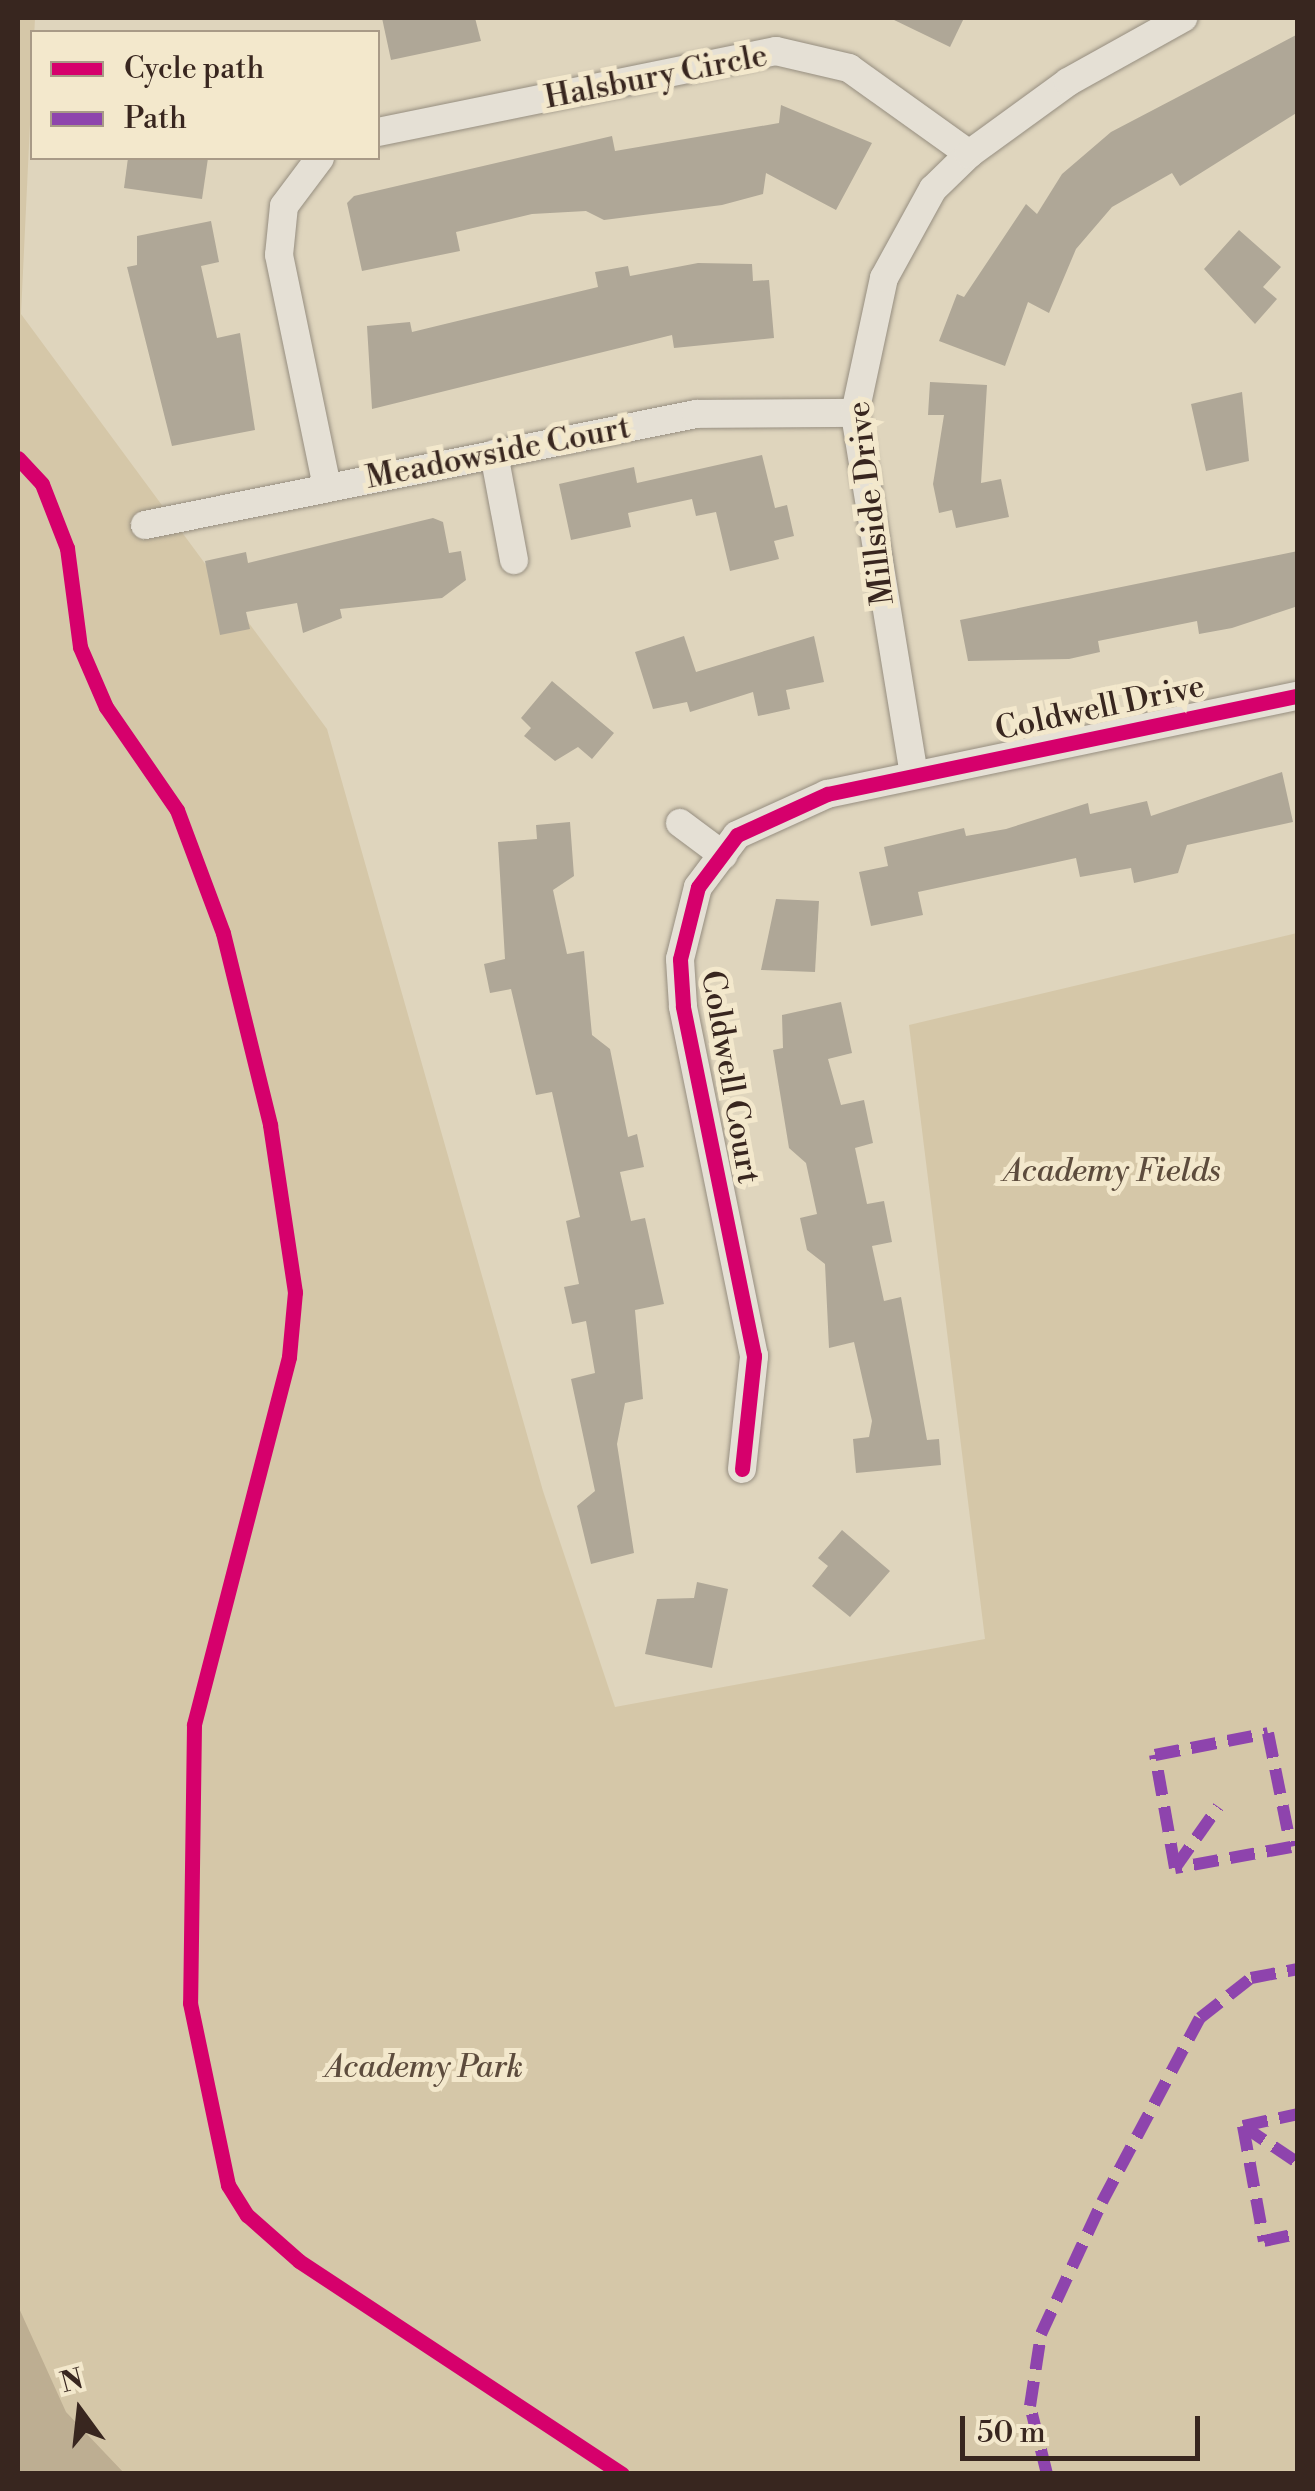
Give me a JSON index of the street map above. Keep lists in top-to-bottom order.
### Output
{
  "streets": {
    "street": [
      "Halsbury Circle",
      "Meadowside Court",
      "Millside Drive",
      "Coldwell Drive",
      "Coldwell Court"
    ]
  },
  "crossings": [
    ["Halsbury Circle", "Millside Drive"],
    ["Meadowside Court", "Millside Drive"],
    ["Millside Drive", "Coldwell Drive"],
    ["Millside Drive", "Coldwell Court"],
    ["Coldwell Drive", "Coldwell Court"]
  ],
  "parks": ["Academy Fields", "Academy Park"],
  "legend": ["Cycle path", "Path"],
  "scale_bar": "50 m",
  "north": "top"
}
